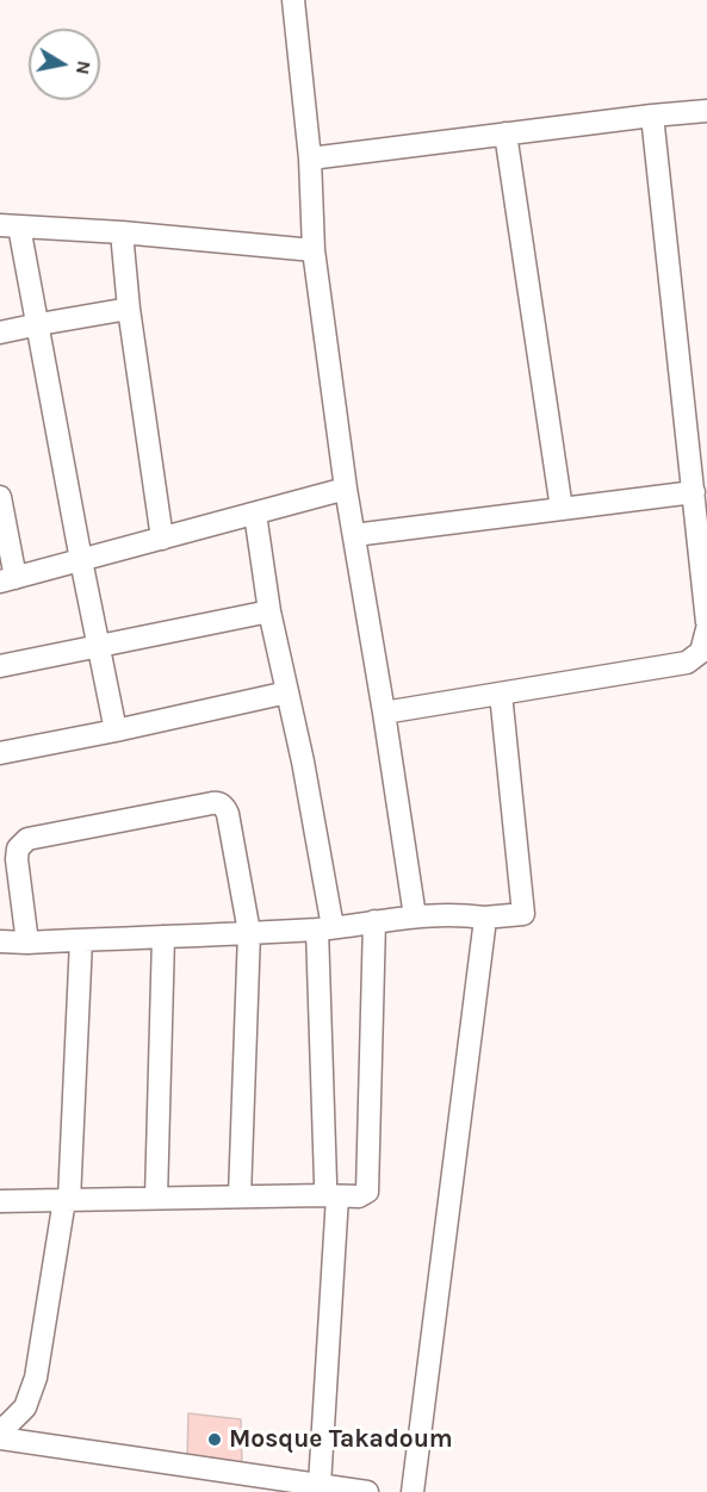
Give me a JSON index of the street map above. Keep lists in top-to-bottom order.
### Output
{
  "places": ["Mosque Takadoum"],
  "north": "right"
}
